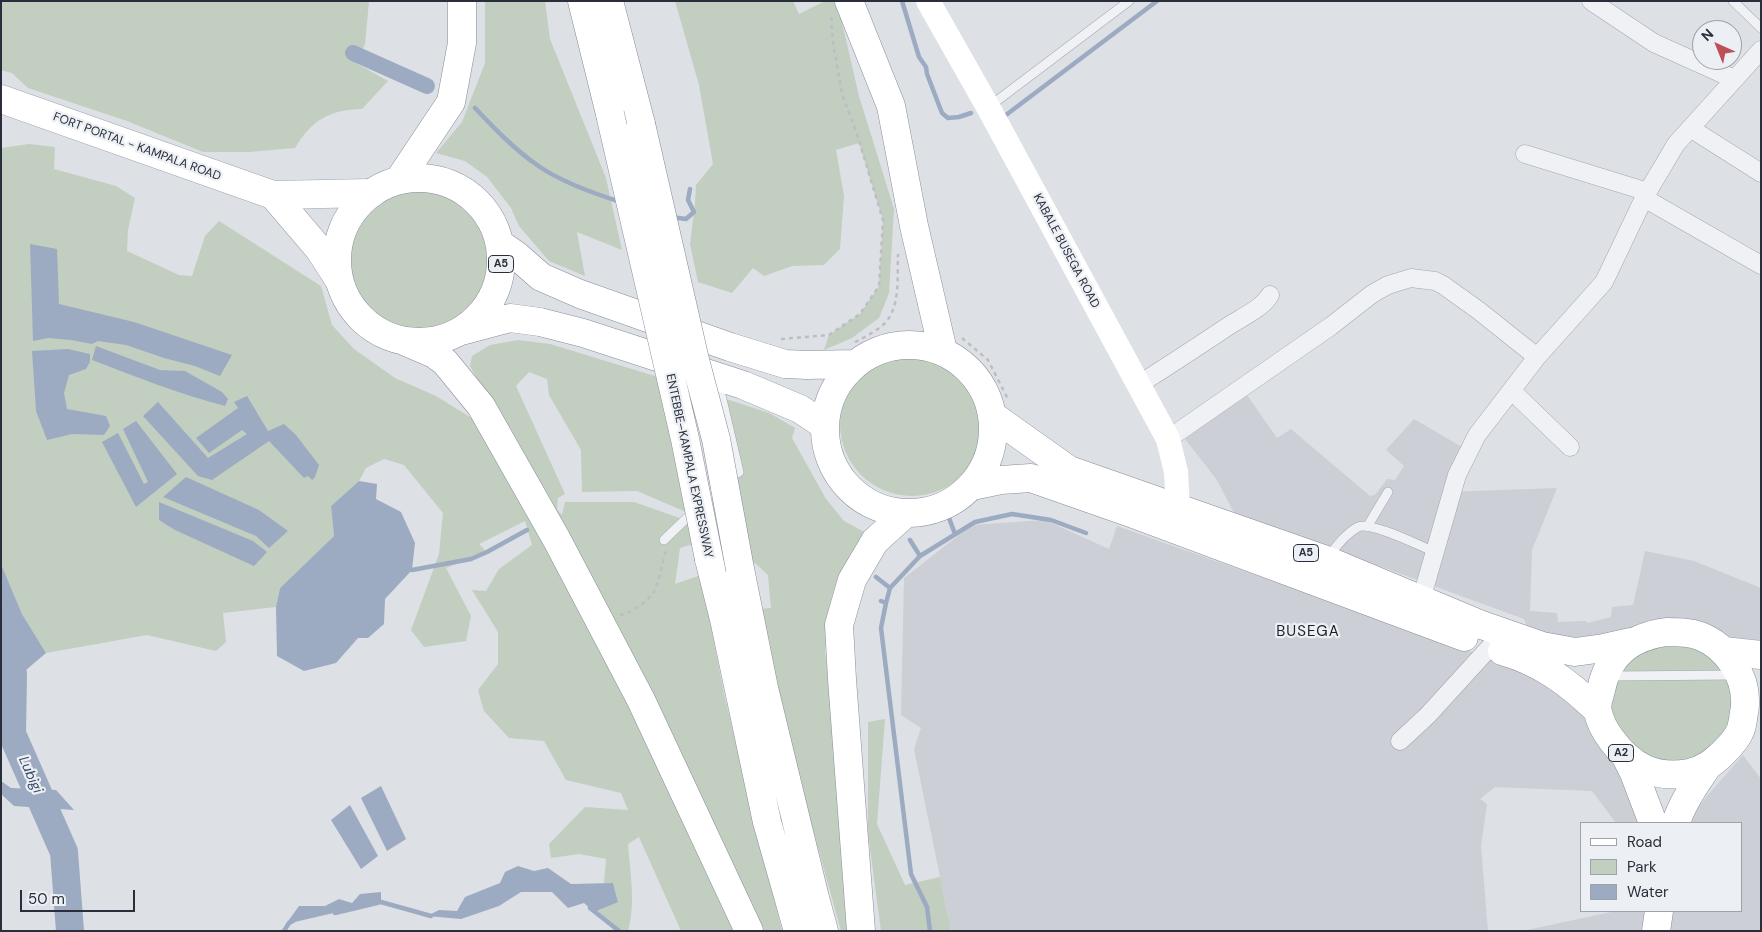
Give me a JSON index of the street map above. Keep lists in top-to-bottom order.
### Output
{
  "streets": {
    "main road": [
      "FORT PORTAL - KAMPALA ROAD",
      "A5",
      "ENTEBBE–KAMPALA EXPRESSWAY",
      "A2"
    ],
    "street": ["KABALE BUSEGA ROAD"]
  },
  "crossings": [
    ["FORT PORTAL - KAMPALA ROAD", "A5"],
    ["KABALE BUSEGA ROAD", "A5"],
    ["A5", "A2"]
  ],
  "districts": ["BUSEGA"],
  "water": ["Lubigi"],
  "legend": ["Road", "Park", "Water"],
  "scale_bar": "50 m",
  "north": "top left"
}
